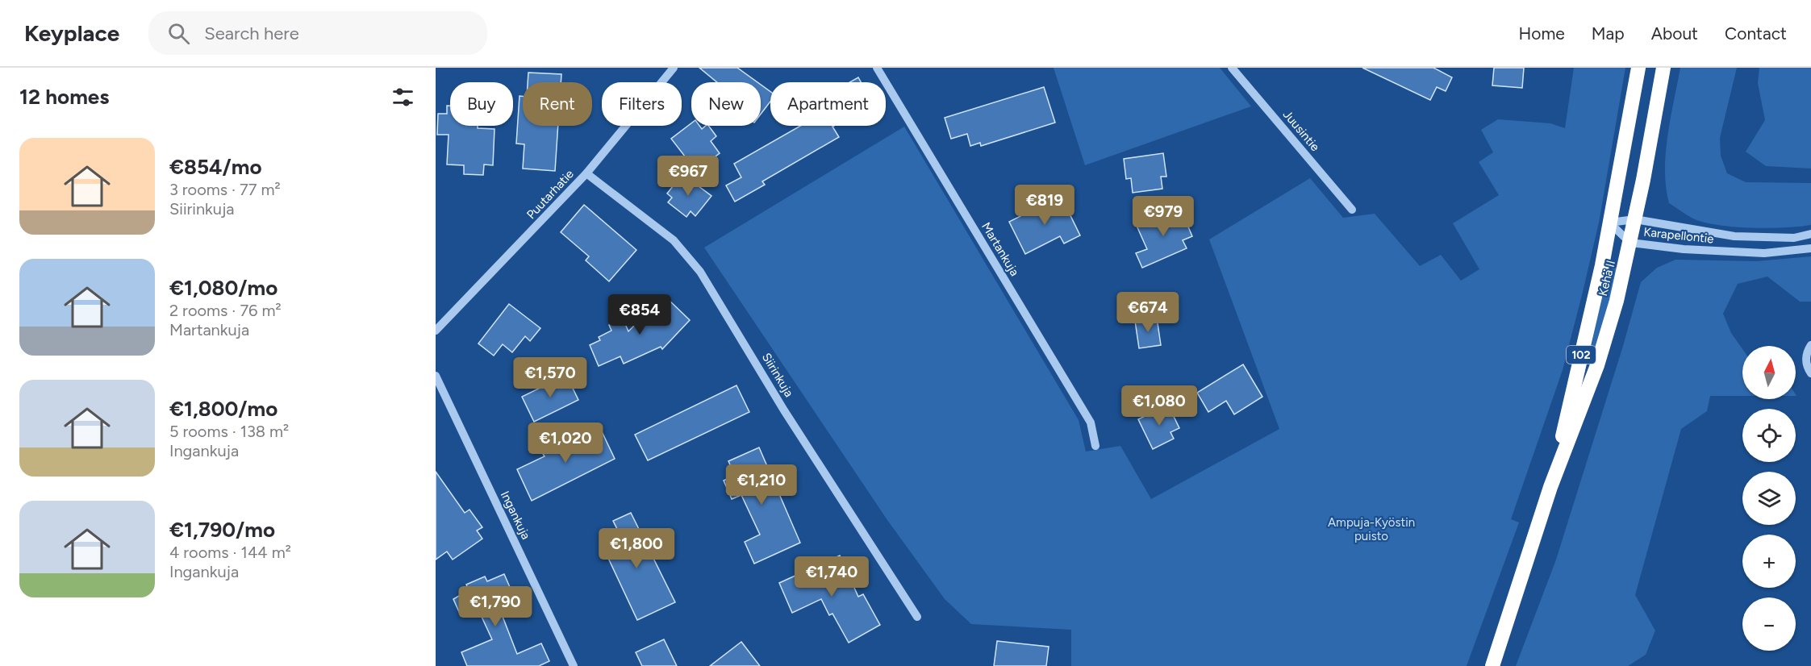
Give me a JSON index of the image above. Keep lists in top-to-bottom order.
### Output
{
  "streets": {
    "highway": ["Kehä II", "102"],
    "street": [
      "Juusintie",
      "Puutarhatie",
      "Karapellontie",
      "Martankuja",
      "Siirinkuja",
      "Ingankuja"
    ]
  },
  "crossings": [
    ["Puutarhatie", "Siirinkuja"],
    ["Karapellontie", "Kehä II"]
  ],
  "parks": ["Ampuja-Kyöstin puisto"],
  "north": "top",
  "page": {
    "header": "Keyplace",
    "search": "Search here",
    "nav": [
      "Home",
      "Map",
      "About",
      "Contact"
    ],
    "heading": "12 homes",
    "chip": [
      "Buy",
      "Rent",
      "Filters",
      "New",
      "Apartment"
    ],
    "list": [
      {
        "name": "€854/mo",
        "note": "3 rooms · 77 m² · Siirinkuja"
      },
      {
        "name": "€1,080/mo",
        "note": "2 rooms · 76 m² · Martankuja"
      },
      {
        "name": "€1,800/mo",
        "note": "5 rooms · 138 m² · Ingankuja"
      },
      {
        "name": "€1,790/mo",
        "note": "4 rooms · 144 m² · Ingankuja"
      }
    ],
    "price": [
      "€967",
      "€819",
      "€979",
      "€674",
      "€854",
      "€1,570",
      "€1,080",
      "€1,020",
      "€1,210",
      "€1,800",
      "€1,740",
      "€1,790"
    ],
    "map_buttons": ["+", "−"]
  }
}
